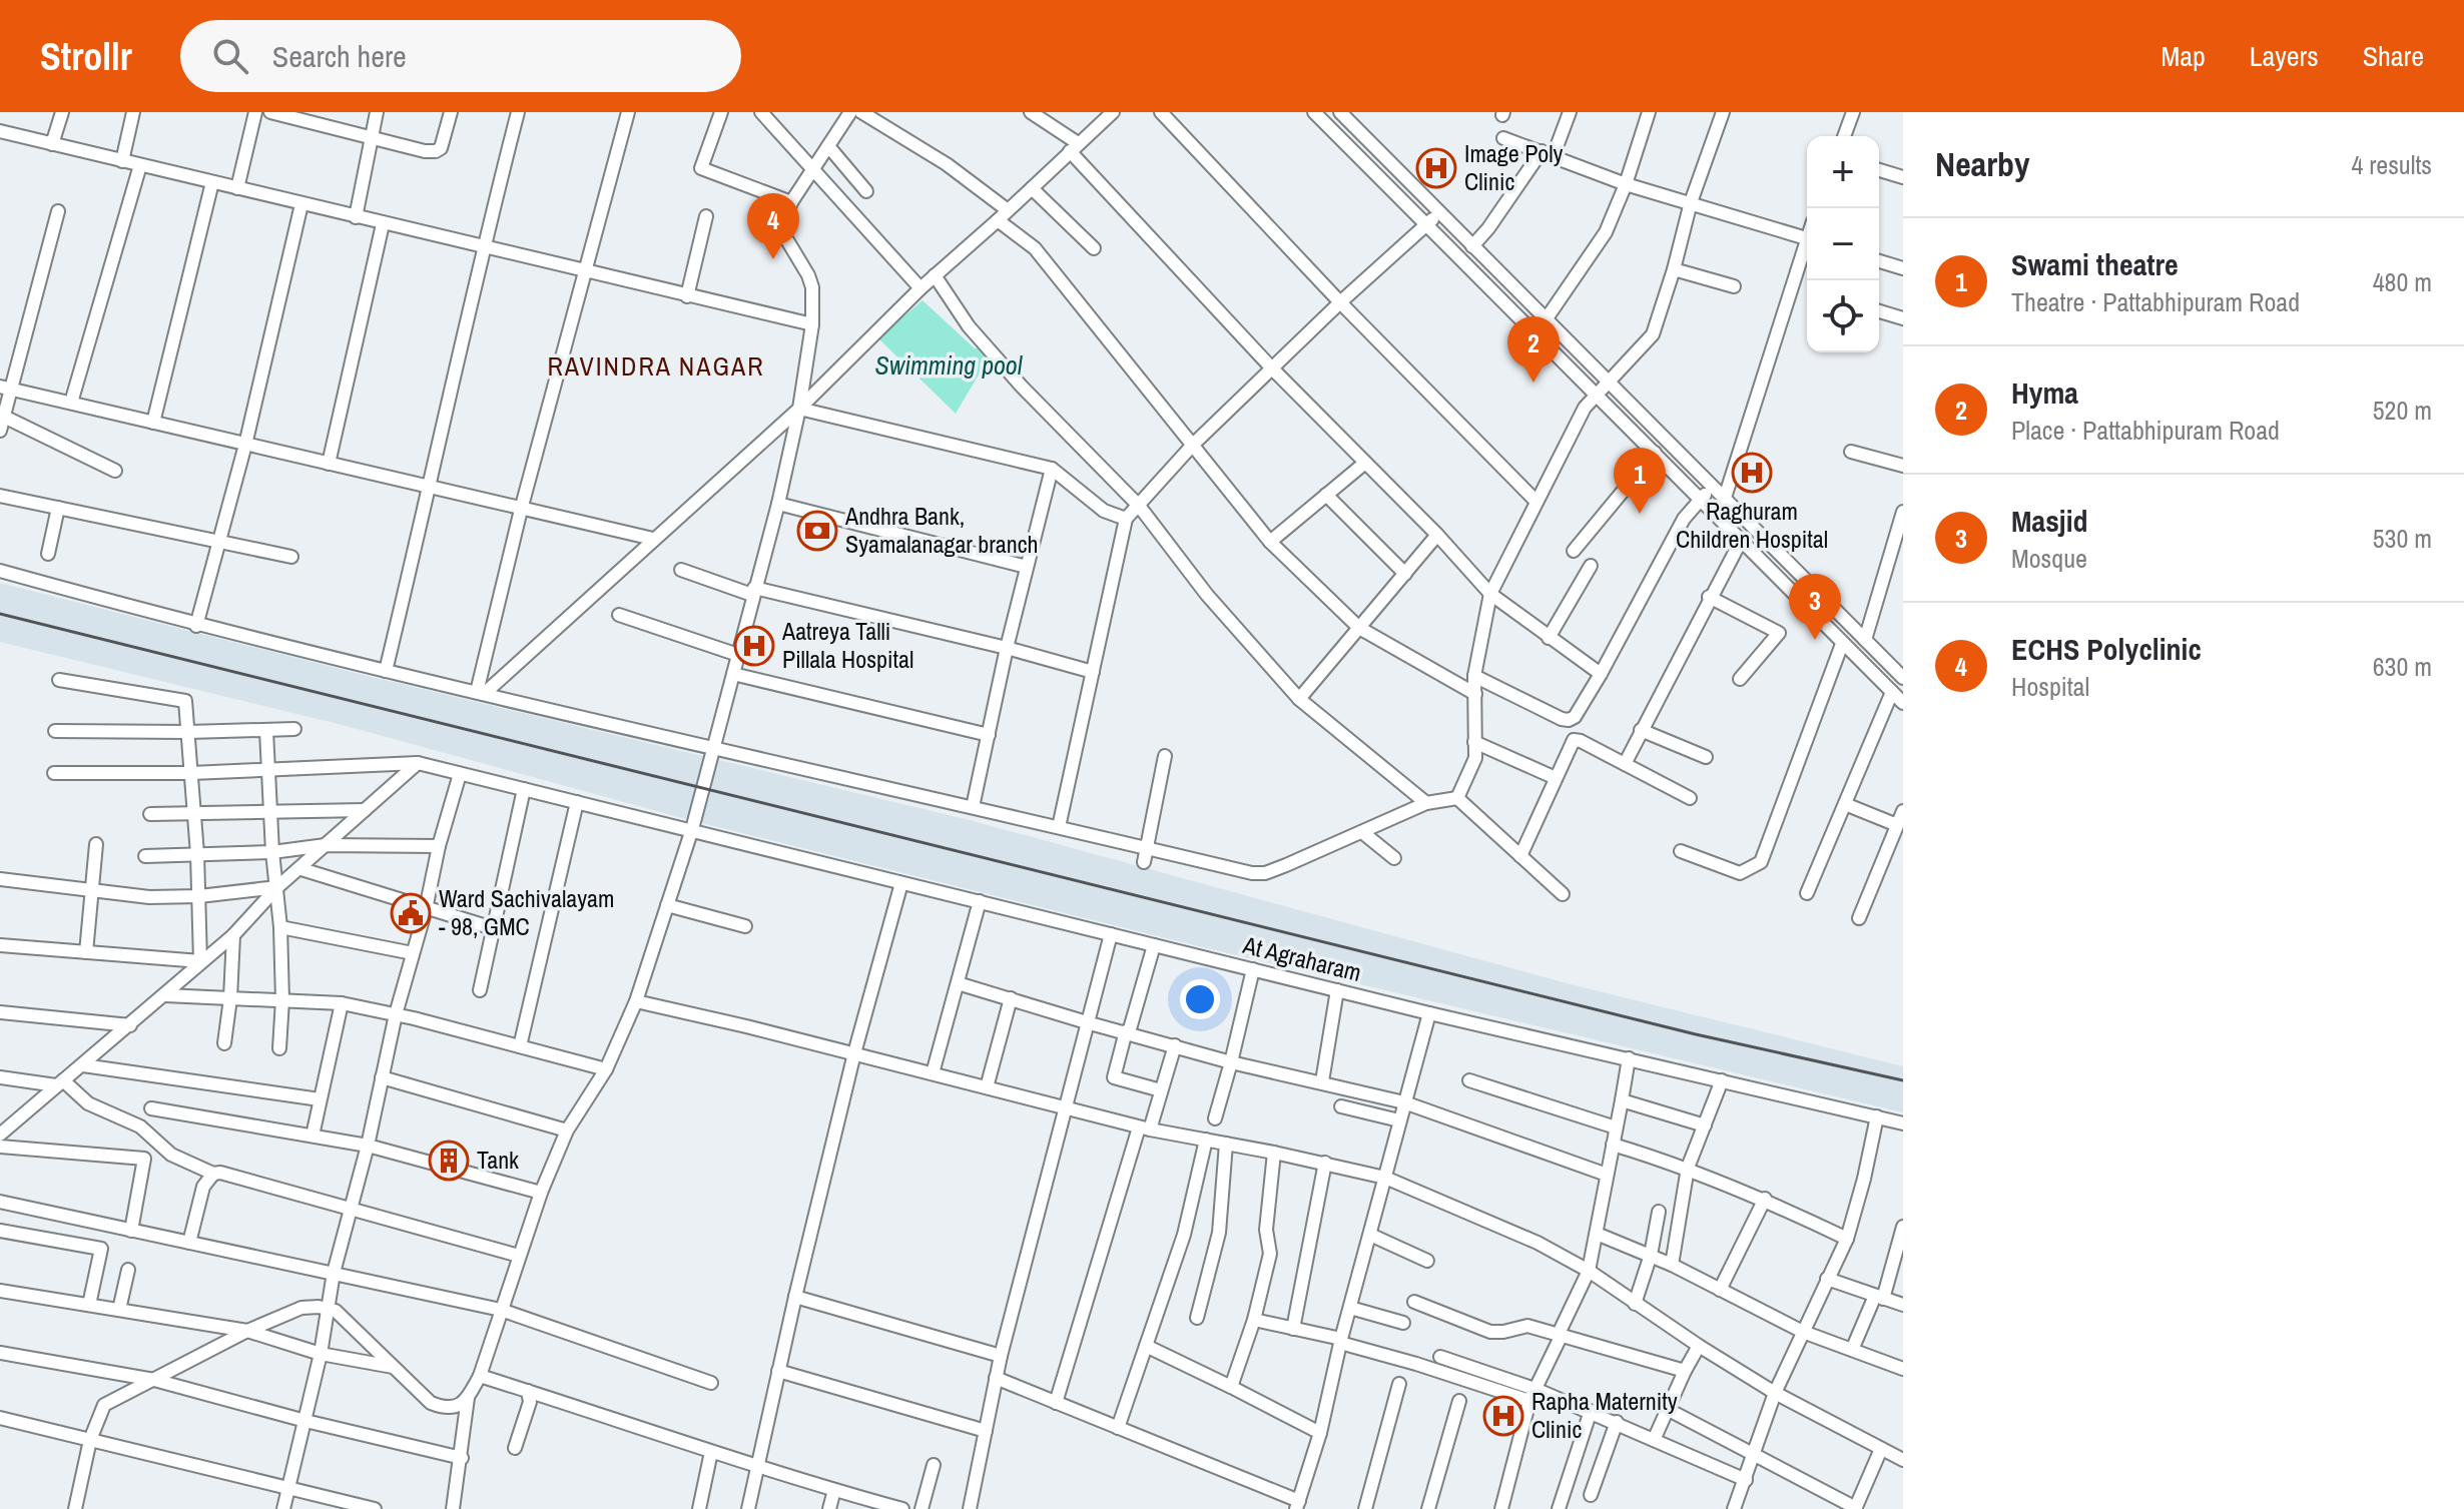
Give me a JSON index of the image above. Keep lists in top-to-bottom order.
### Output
{
  "streets": {
    "street": ["At Agraharam"]
  },
  "districts": ["RAVINDRA NAGAR"],
  "water": ["Swimming pool"],
  "places": {
    "hospital": [
      "Image Poly Clinic",
      "Raghuram Children Hospital",
      "Aatreya Talli Pillala Hospital",
      "Rapha Maternity Clinic"
    ],
    "bank": ["Andhra Bank, Syamalanagar branch"],
    "public building": ["Ward Sachivalayam - 98, GMC"],
    "building": ["Tank"]
  },
  "page": {
    "header": "Strollr",
    "search": "Search here",
    "nav": ["Map", "Layers", "Share"],
    "heading": ["Nearby", "4 results"],
    "map_buttons": ["+", "−"],
    "pins": [
      "4",
      "2",
      "1",
      "3"
    ],
    "list": [
      {
        "mark": "1",
        "name": "Swami theatre",
        "note": "Theatre · Pattabhipuram Road",
        "value": "480 m"
      },
      {
        "mark": "2",
        "name": "Hyma",
        "note": "Place · Pattabhipuram Road",
        "value": "520 m"
      },
      {
        "mark": "3",
        "name": "Masjid",
        "note": "Mosque",
        "value": "530 m"
      },
      {
        "mark": "4",
        "name": "ECHS Polyclinic",
        "note": "Hospital",
        "value": "630 m"
      }
    ]
  }
}
